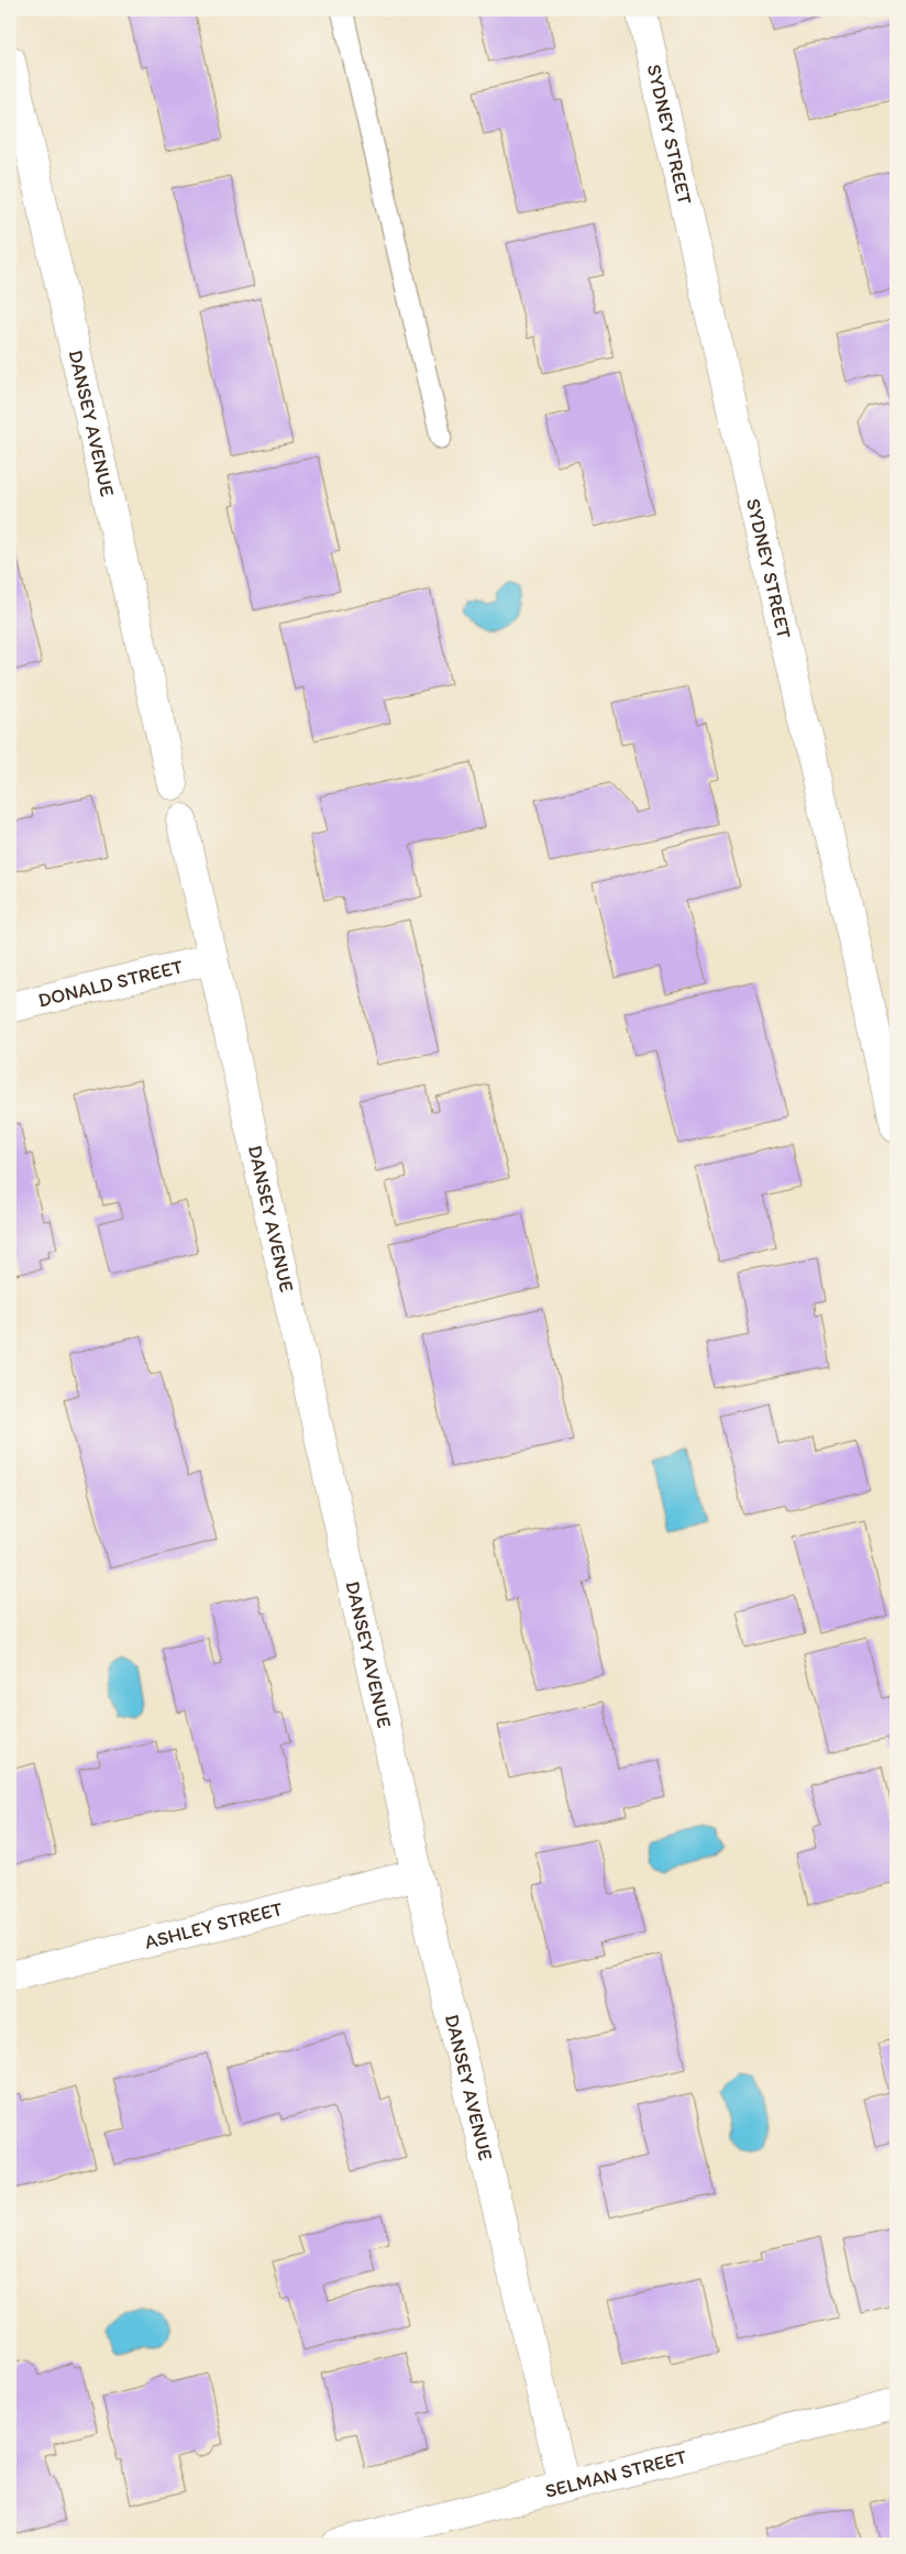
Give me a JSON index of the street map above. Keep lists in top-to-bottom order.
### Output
{
  "streets": {
    "street": [
      "SYDNEY STREET",
      "DANSEY AVENUE",
      "DONALD STREET",
      "ASHLEY STREET",
      "SELMAN STREET"
    ]
  },
  "crossings": [
    ["DANSEY AVENUE", "DONALD STREET"],
    ["DANSEY AVENUE", "ASHLEY STREET"],
    ["DANSEY AVENUE", "SELMAN STREET"]
  ]
}
